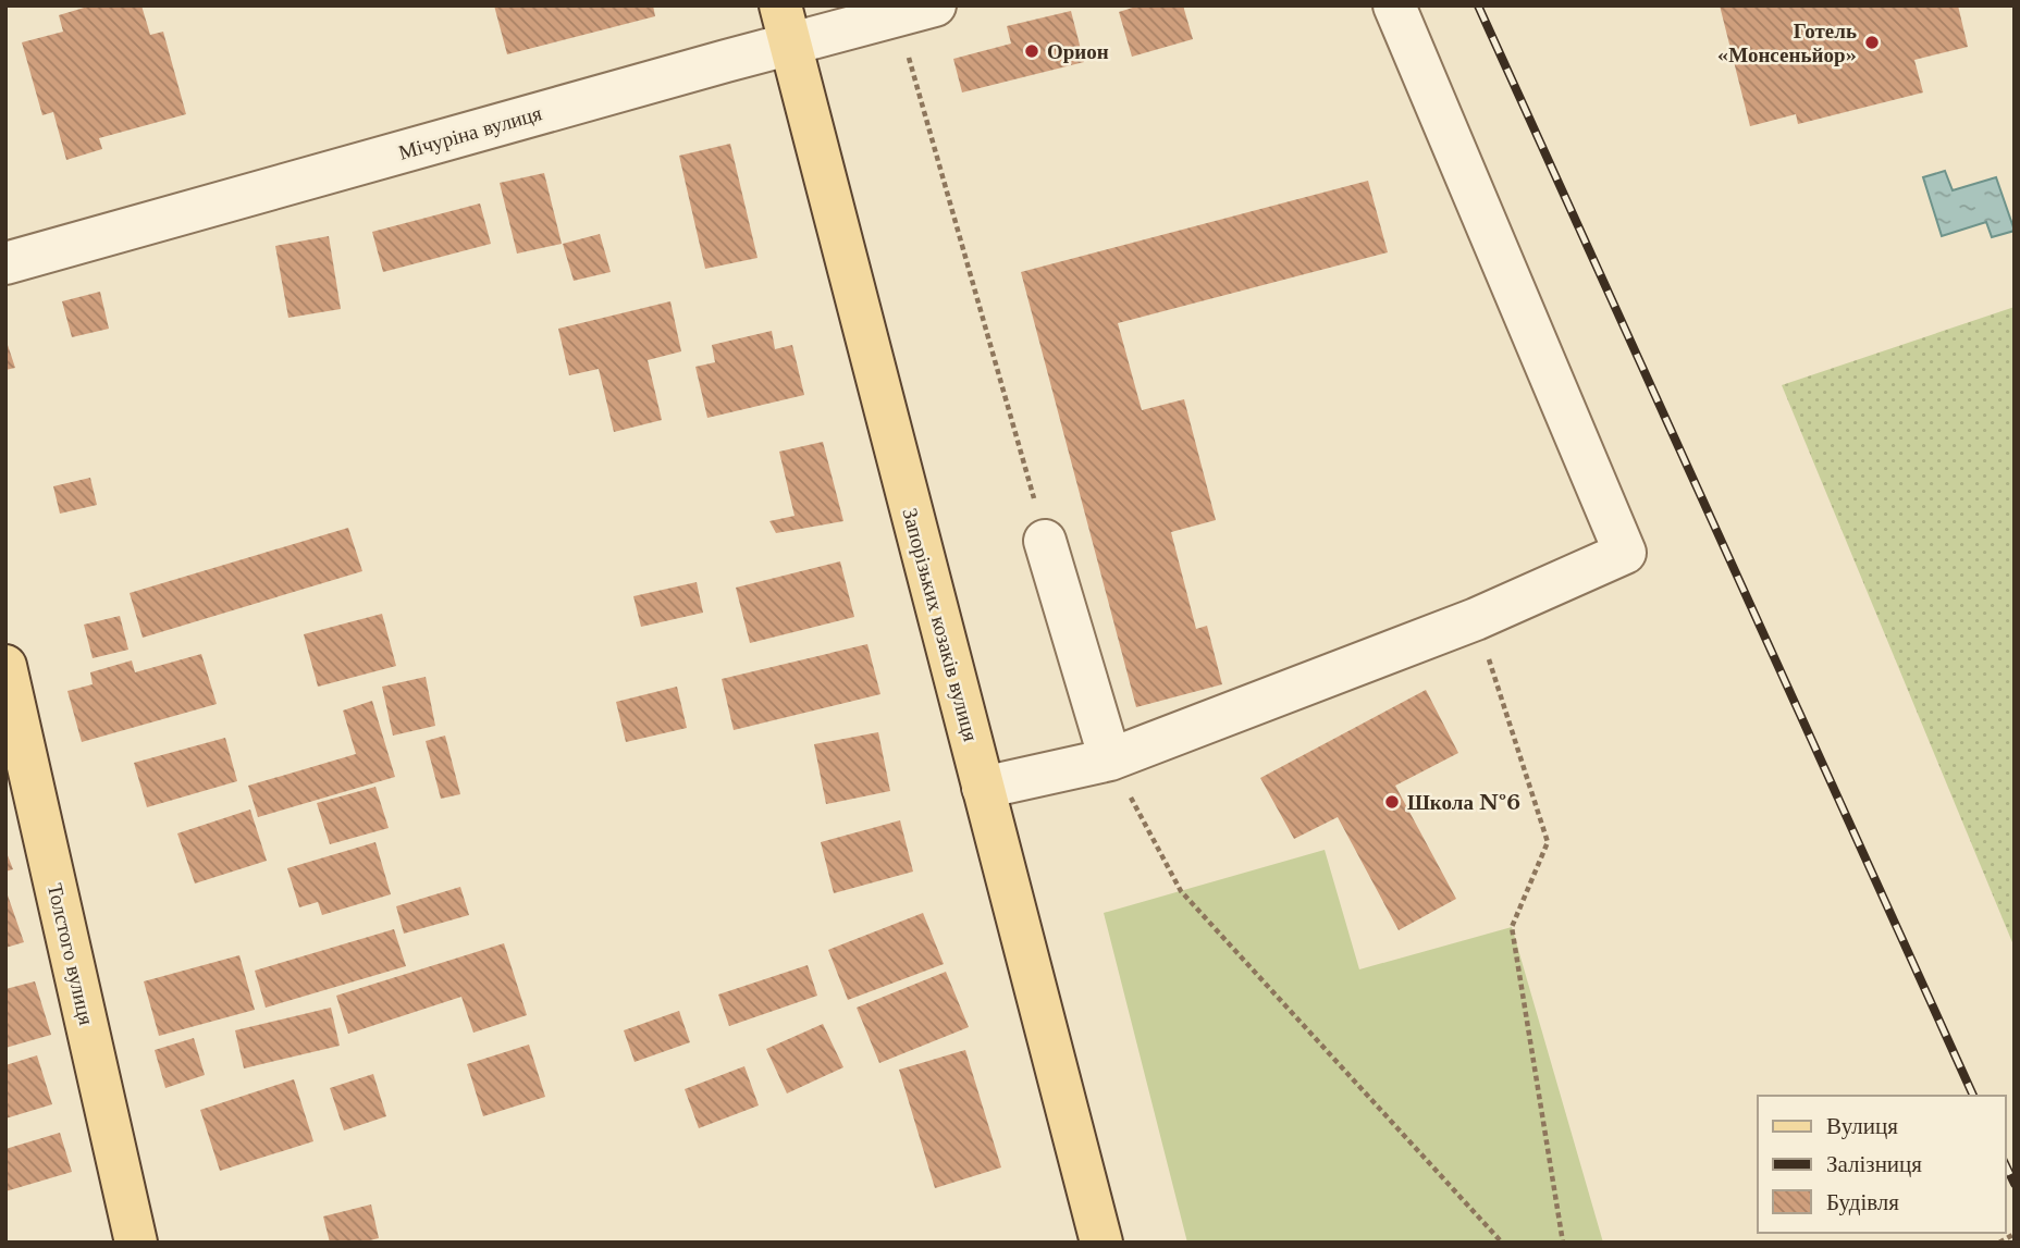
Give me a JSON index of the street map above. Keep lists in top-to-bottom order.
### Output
{
  "streets": {
    "main road": ["Запорізьких козаків вулиця", "Толстого вулиця"],
    "street": ["Мічуріна вулиця"]
  },
  "crossings": [
    ["Мічуріна вулиця", "Запорізьких козаків вулиця"]
  ],
  "places": ["Готель «Монсеньйор»", "Орион", "Школа №6"],
  "legend": ["Вулиця", "Залізниця", "Будівля"]
}
